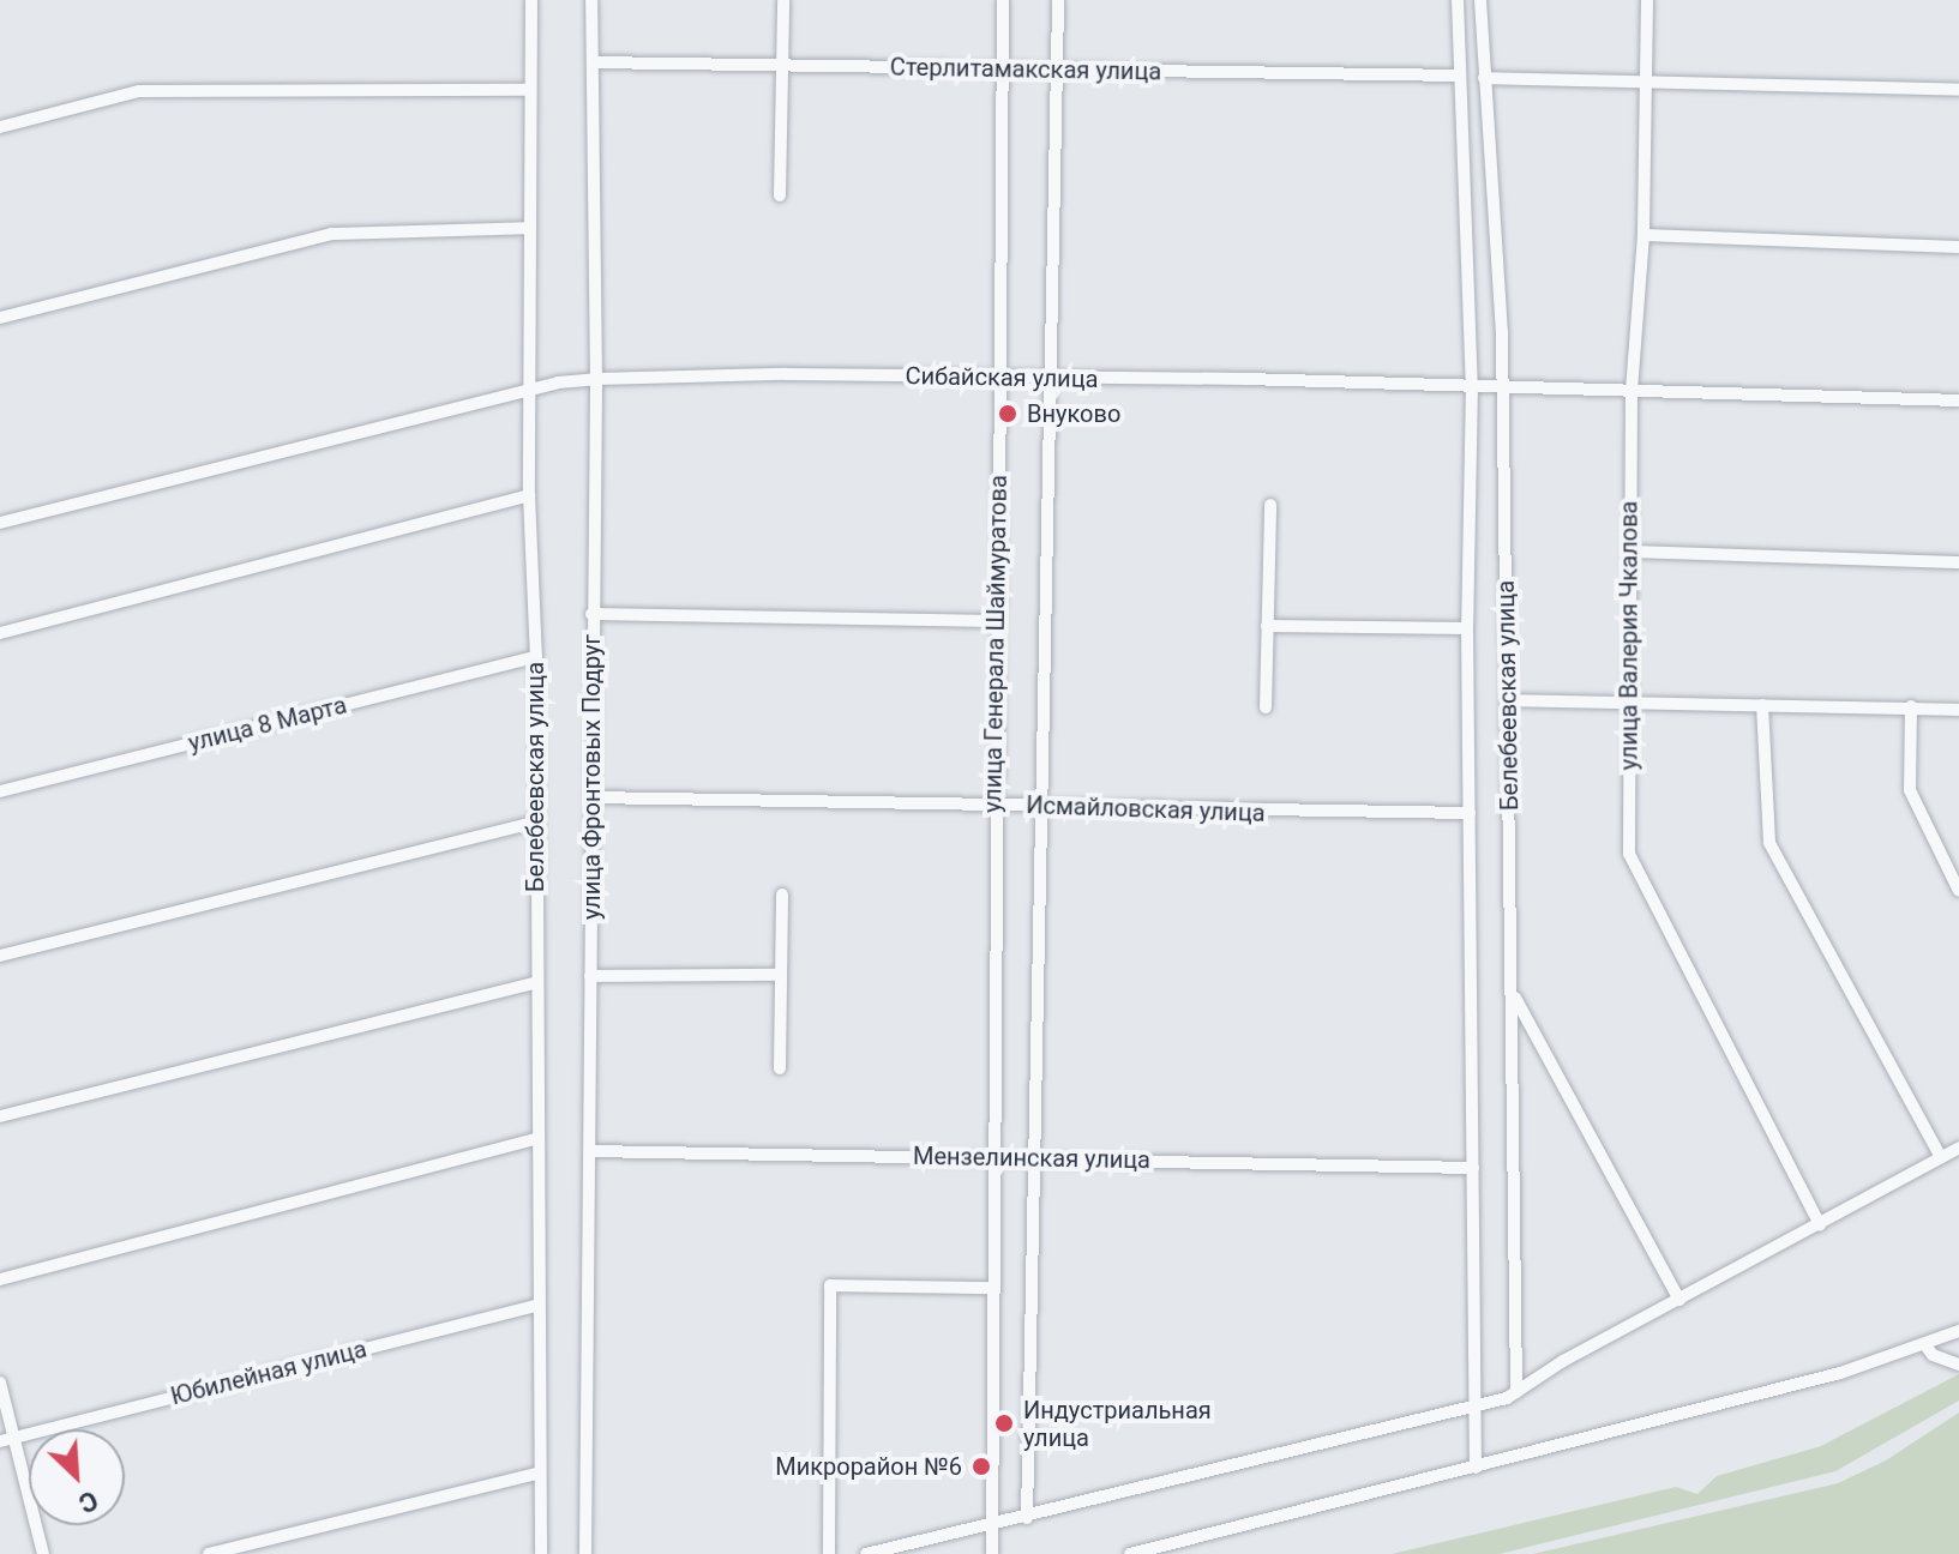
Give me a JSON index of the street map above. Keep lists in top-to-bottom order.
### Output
{
  "streets": {
    "street": [
      "Стерлитамакская улица",
      "Сибайская улица",
      "улица Валерия Чкалова",
      "улица Генерала Шаймуратова",
      "Белебеевская улица",
      "улица 8 Марта",
      "улица Фронтовых Подруг",
      "Исмайловская улица",
      "Мензелинская улица",
      "Юбилейная улица"
    ]
  },
  "crossings": [
    ["Стерлитамакская улица", "улица Генерала Шаймуратова"],
    ["Стерлитамакская улица", "Белебеевская улица"],
    ["Стерлитамакская улица", "улица Фронтовых Подруг"],
    ["Сибайская улица", "улица Валерия Чкалова"],
    ["Сибайская улица", "улица Генерала Шаймуратова"],
    ["Сибайская улица", "Белебеевская улица"],
    ["Сибайская улица", "улица Фронтовых Подруг"],
    ["улица Генерала Шаймуратова", "Исмайловская улица"],
    ["улица Генерала Шаймуратова", "Мензелинская улица"],
    ["Белебеевская улица", "улица 8 Марта"],
    ["Белебеевская улица", "Исмайловская улица"],
    ["Белебеевская улица", "Мензелинская улица"],
    ["Белебеевская улица", "Юбилейная улица"],
    ["улица Фронтовых Подруг", "Исмайловская улица"],
    ["улица Фронтовых Подруг", "Мензелинская улица"]
  ],
  "places": ["Внуково", "Индустриальная улица", "Микрорайон №6"],
  "north": "bottom right"
}
